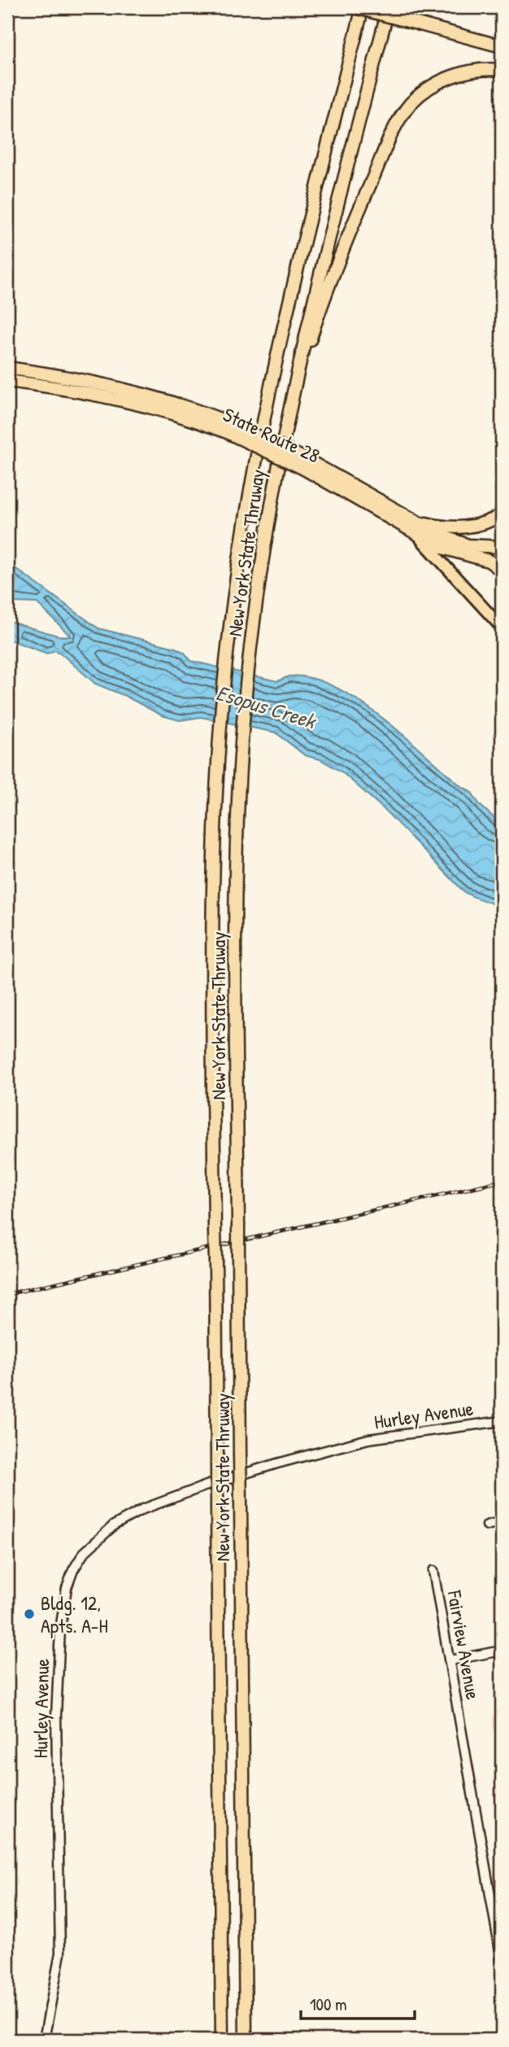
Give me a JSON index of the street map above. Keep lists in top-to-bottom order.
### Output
{
  "streets": {
    "highway": ["State Route 28", "New York State Thruway"],
    "street": ["Hurley Avenue", "Fairview Avenue"]
  },
  "water": ["Esopus Creek"],
  "places": ["Bldg. 12, Apts. A-H"],
  "scale_bar": "100 m"
}
